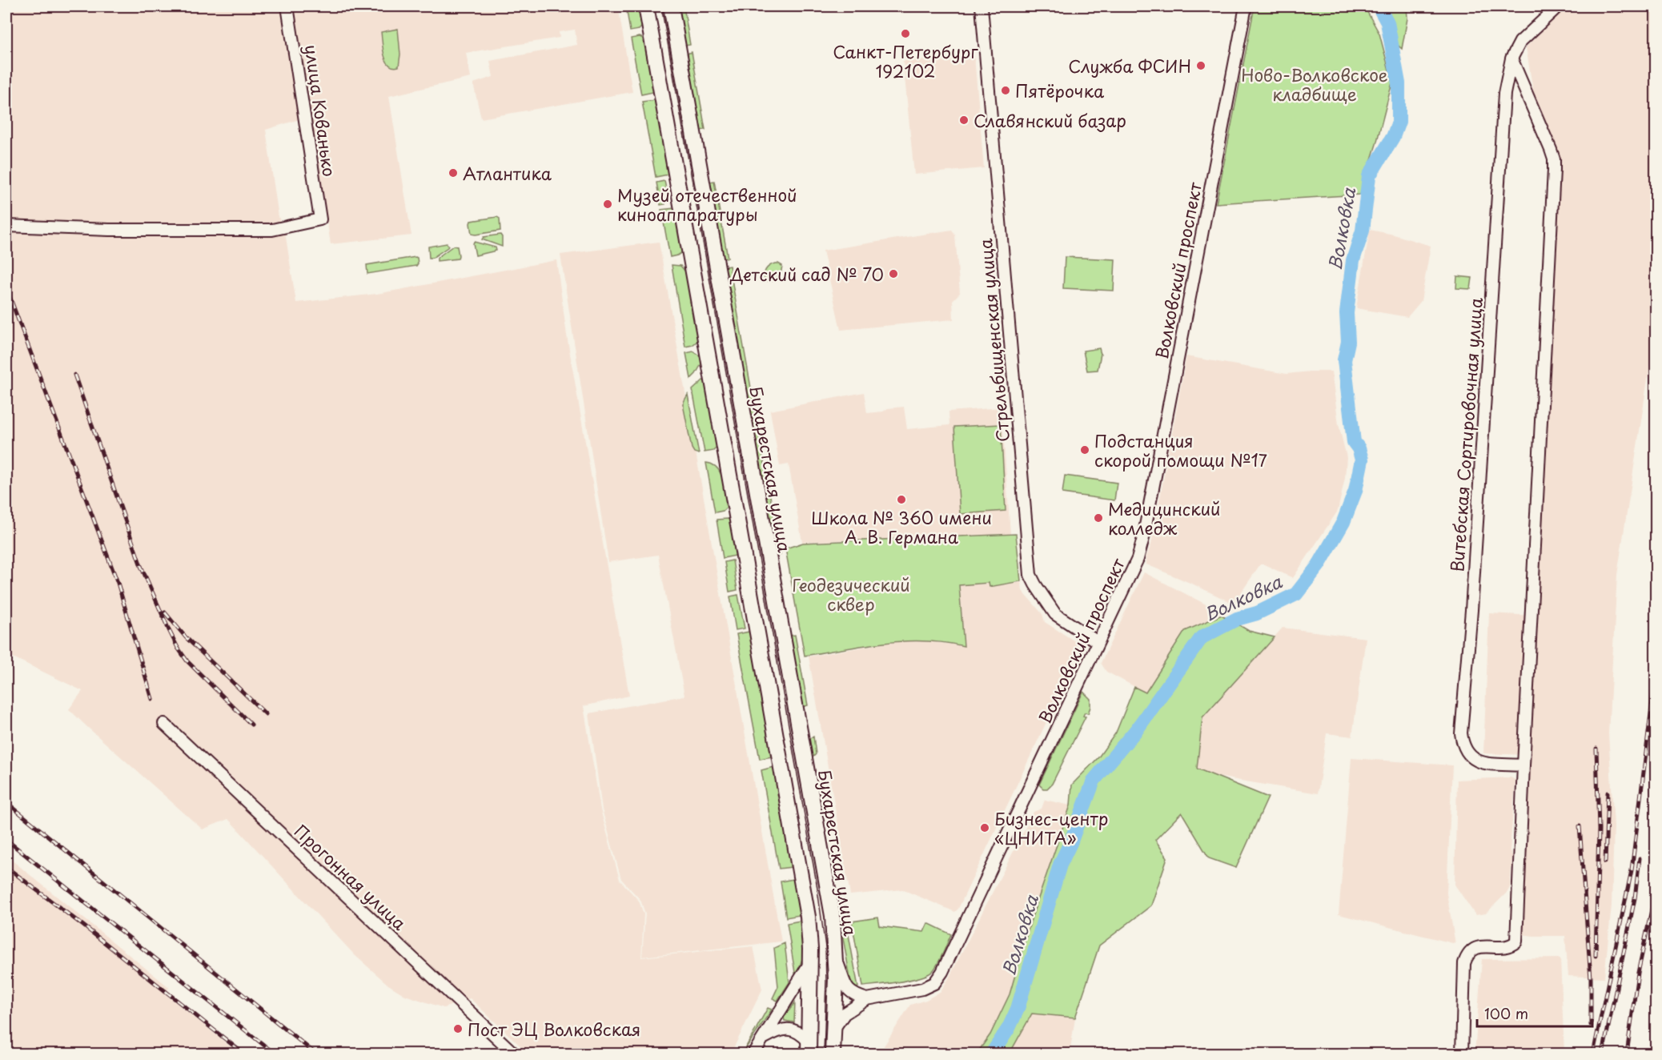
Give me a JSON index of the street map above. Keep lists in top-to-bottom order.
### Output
{
  "streets": {
    "main road": ["Бухарестская улица"],
    "street": [
      "улица Кованько",
      "Волковский проспект",
      "Стрельбищенская улица",
      "Витебская Сортировочная улица",
      "Прогонная улица"
    ]
  },
  "crossings": [
    ["Волковский проспект", "Стрельбищенская улица"],
    ["Волковский проспект", "Бухарестская улица"]
  ],
  "water": ["Волковка"],
  "parks": ["Ново-Волковское кладбище", "Геодезический сквер"],
  "places": [
    "Санкт-Петербург 192102",
    "Служба ФСИН",
    "Пятёрочка",
    "Славянский базар",
    "Атлантика",
    "Музей отечественной киноаппаратуры",
    "Детский сад № 70",
    "Подстанция скорой помощи №17",
    "Школа № 360 имени А. В. Германа",
    "Медицинский колледж",
    "Бизнес-центр «ЦНИТА»",
    "Пост ЭЦ Волковская"
  ],
  "scale_bar": "100 m"
}
